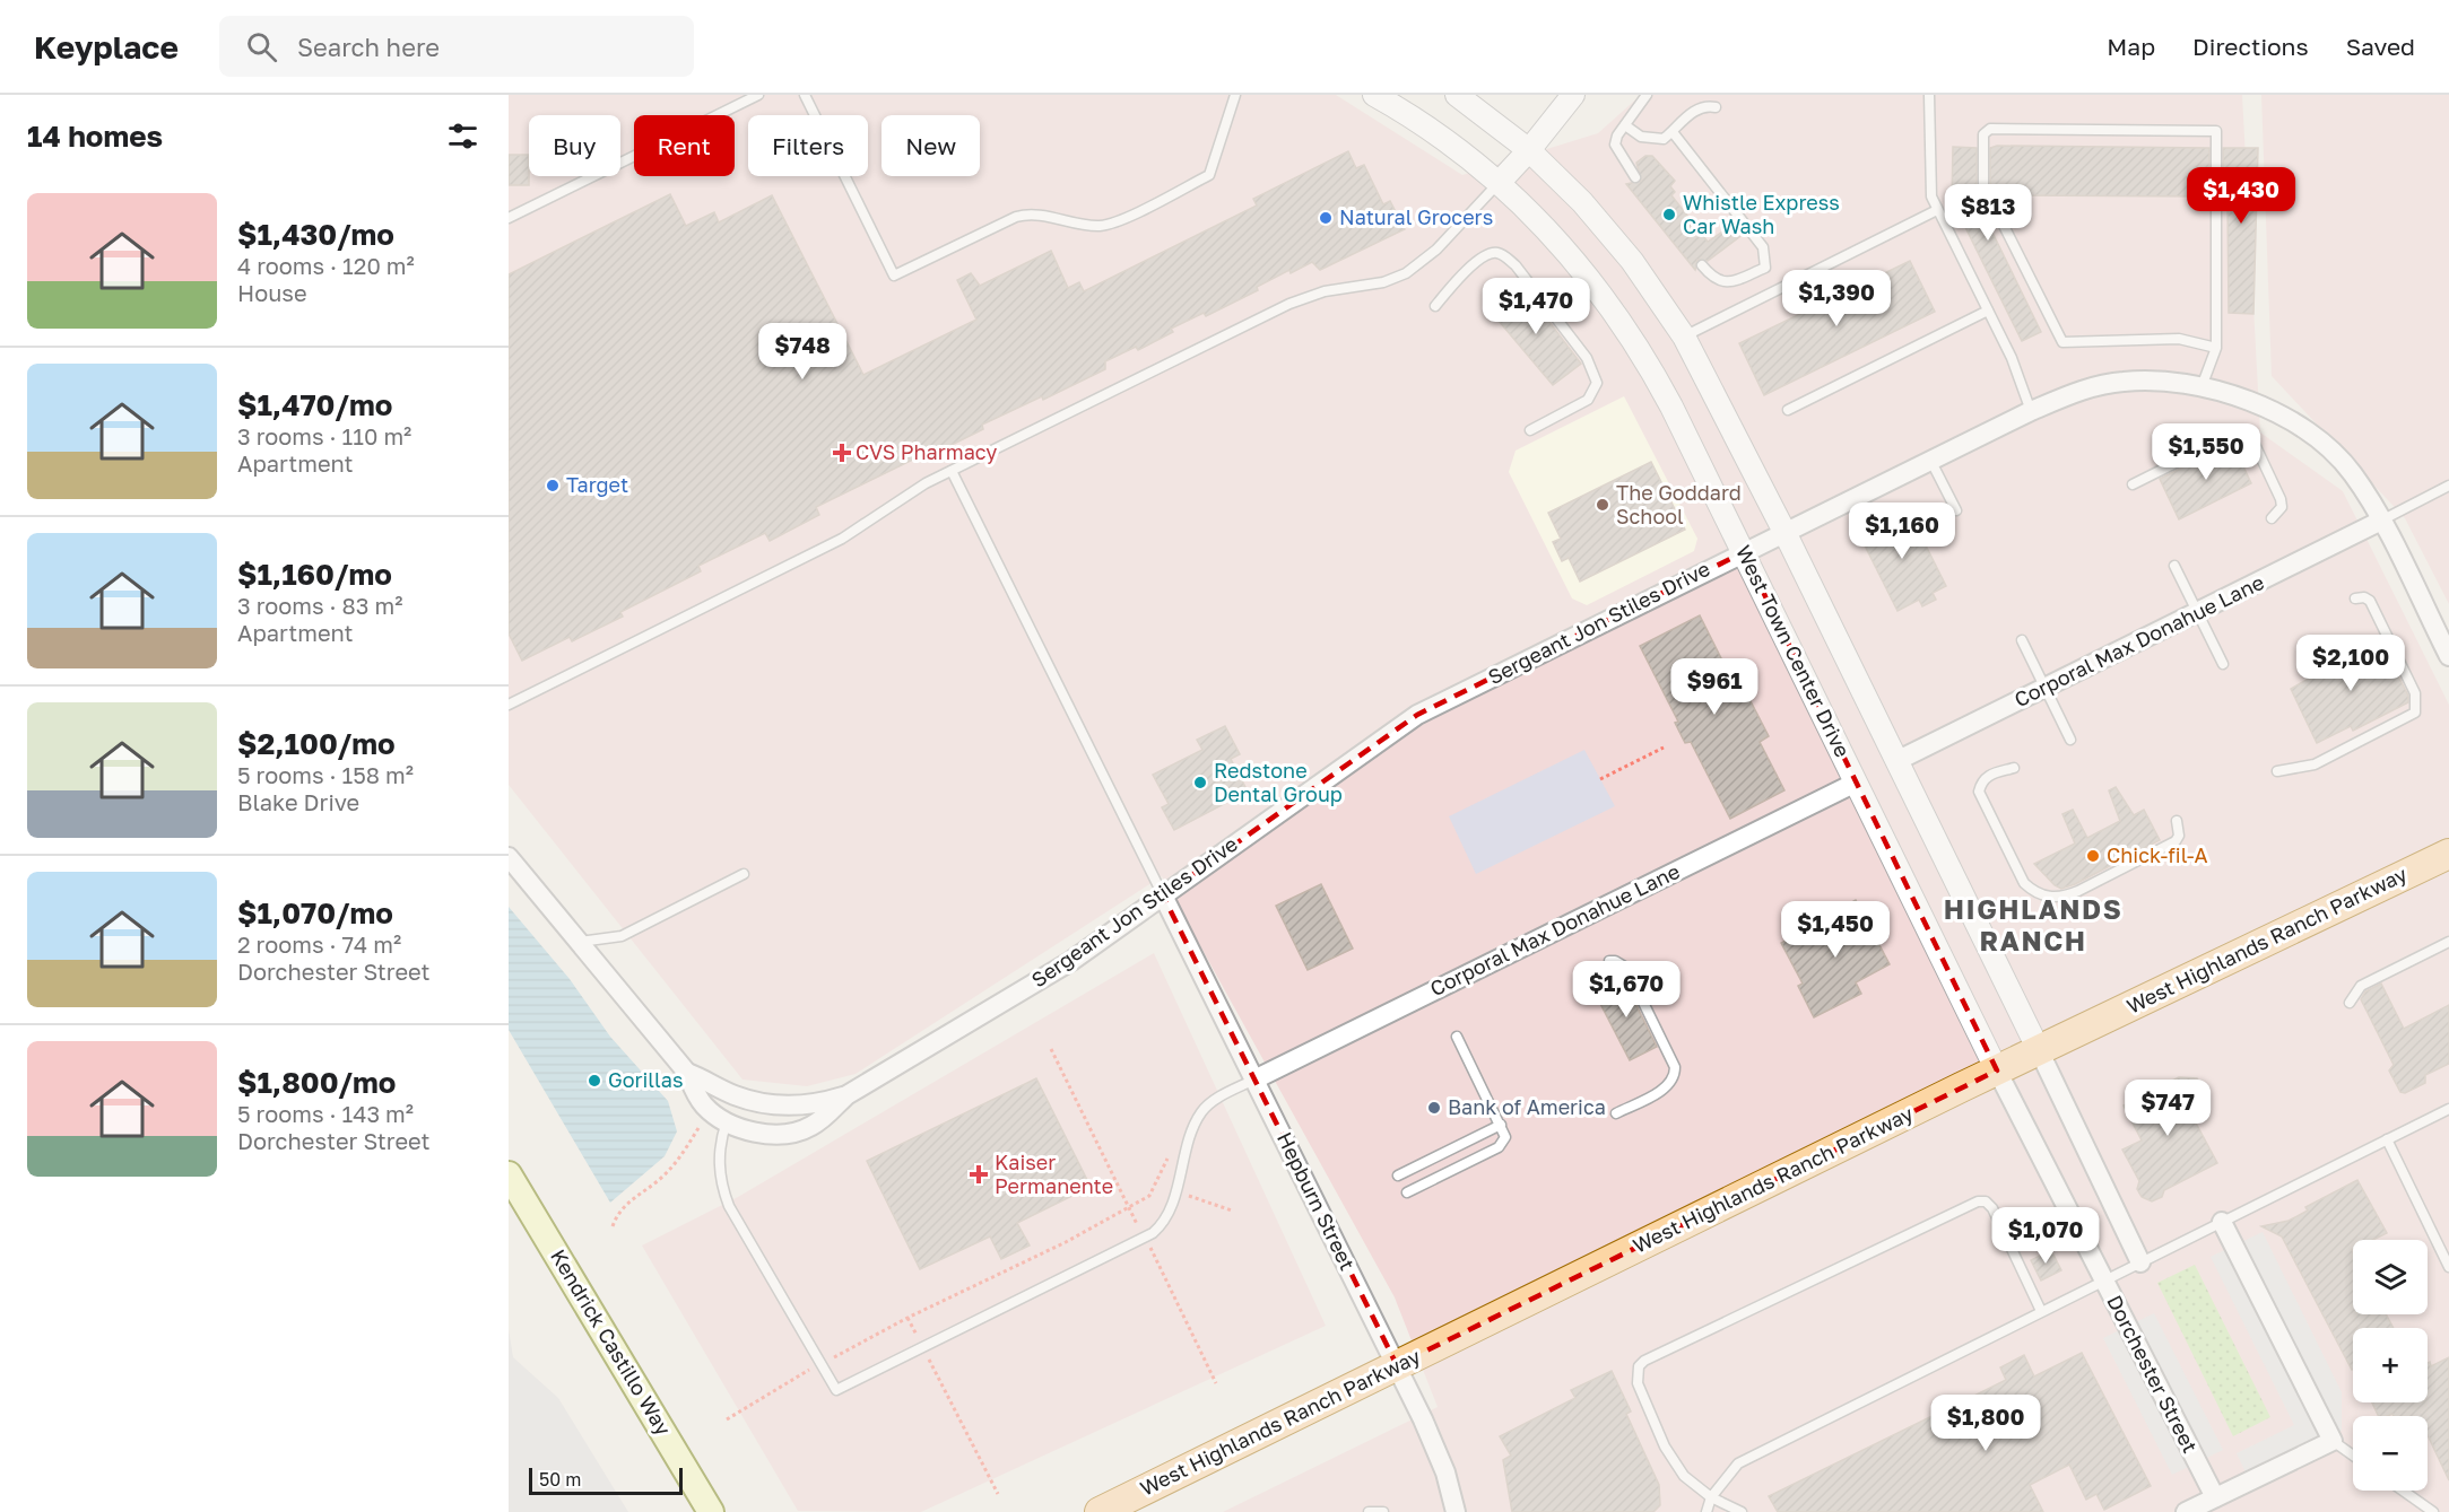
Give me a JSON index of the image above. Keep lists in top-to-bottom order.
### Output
{
  "streets": {
    "main road": ["West Highlands Ranch Parkway", "Kendrick Castillo Way"],
    "street": [
      "Sergeant Jon Stiles Drive",
      "Corporal Max Donahue Lane",
      "West Town Center Drive",
      "Hepburn Street",
      "Dorchester Street"
    ]
  },
  "crossings": [
    ["Sergeant Jon Stiles Drive", "Corporal Max Donahue Lane"],
    ["Sergeant Jon Stiles Drive", "West Town Center Drive"],
    ["Sergeant Jon Stiles Drive", "Hepburn Street"],
    ["Corporal Max Donahue Lane", "West Town Center Drive"],
    ["Corporal Max Donahue Lane", "Hepburn Street"],
    ["West Town Center Drive", "West Highlands Ranch Parkway"],
    ["West Town Center Drive", "Dorchester Street"],
    ["West Highlands Ranch Parkway", "Hepburn Street"],
    ["West Highlands Ranch Parkway", "Dorchester Street"]
  ],
  "districts": ["HIGHLANDS RANCH"],
  "places": {
    "other": [
      "Whistle Express Car Wash",
      "Natural Grocers",
      "Target",
      "The Goddard School",
      "Redstone Dental Group",
      "Chick-fil-A",
      "Gorillas",
      "Bank of America"
    ],
    "health": ["CVS Pharmacy", "Kaiser Permanente"]
  },
  "scale_bar": "50 m",
  "page": {
    "header": "Keyplace",
    "search": "Search here",
    "nav": ["Map", "Directions", "Saved"],
    "heading": "14 homes",
    "chip": [
      "Buy",
      "Rent",
      "Filters",
      "New"
    ],
    "price": [
      "$1,430",
      "$813",
      "$1,390",
      "$1,470",
      "$748",
      "$1,550",
      "$1,160",
      "$2,100",
      "$961",
      "$1,450",
      "$1,670",
      "$747",
      "$1,070",
      "$1,800"
    ],
    "list": [
      {
        "name": "$1,430/mo",
        "note": "4 rooms · 120 m² · House"
      },
      {
        "name": "$1,470/mo",
        "note": "3 rooms · 110 m² · Apartment"
      },
      {
        "name": "$1,160/mo",
        "note": "3 rooms · 83 m² · Apartment"
      },
      {
        "name": "$2,100/mo",
        "note": "5 rooms · 158 m² · Blake Drive"
      },
      {
        "name": "$1,070/mo",
        "note": "2 rooms · 74 m² · Dorchester Street"
      },
      {
        "name": "$1,800/mo",
        "note": "5 rooms · 143 m² · Dorchester Street"
      }
    ],
    "map_buttons": ["+", "−"],
    "scale": "50 m"
  }
}
